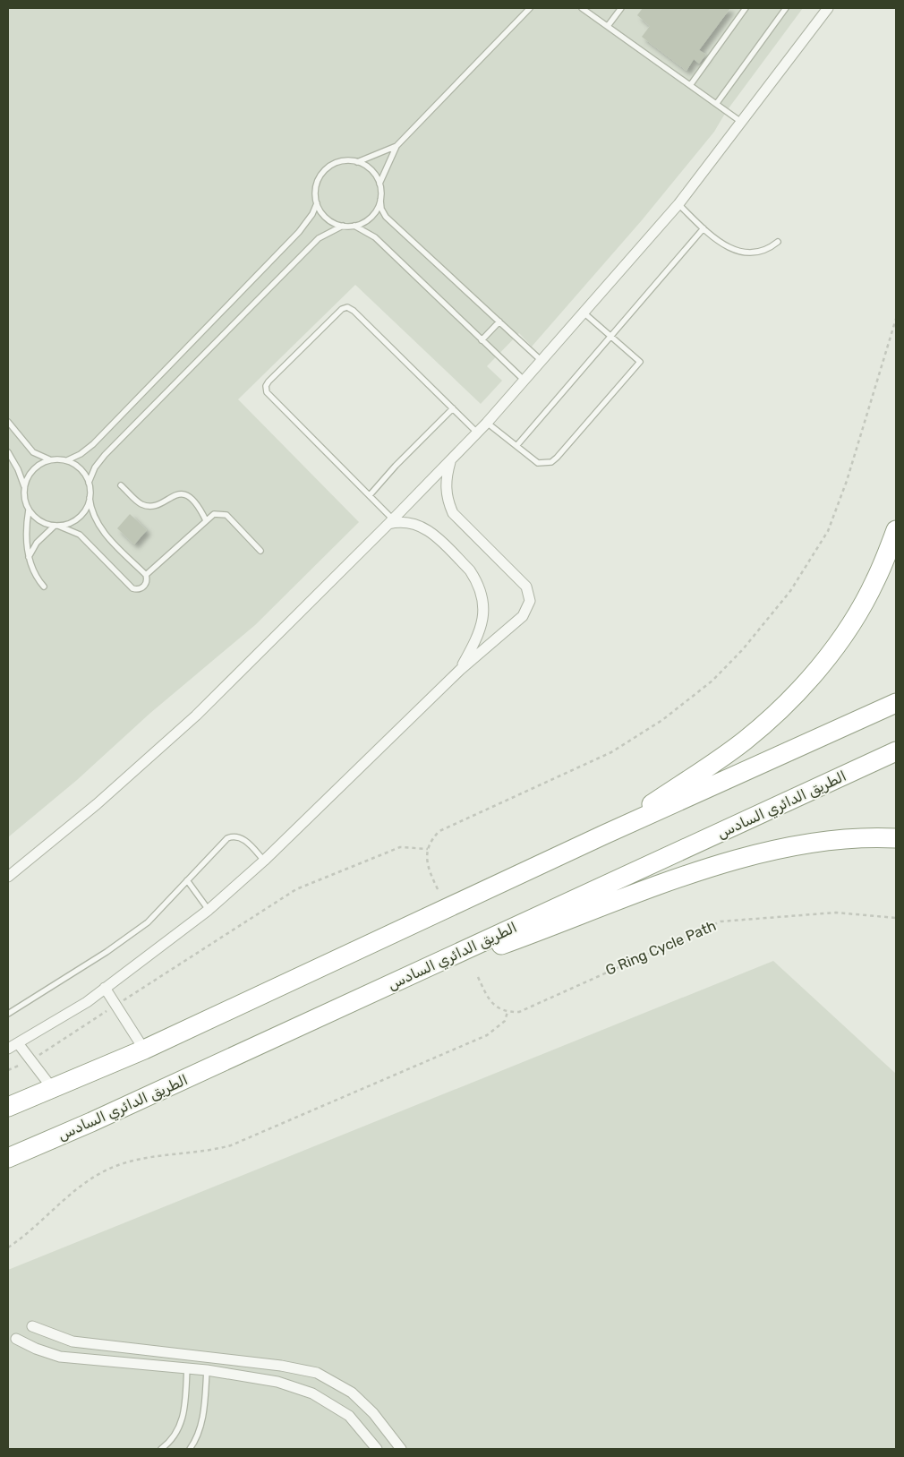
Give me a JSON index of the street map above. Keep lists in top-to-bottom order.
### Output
{
  "streets": {
    "highway": ["الطريق الدائري السادس"],
    "path": ["G Ring Cycle Path"]
  }
}
